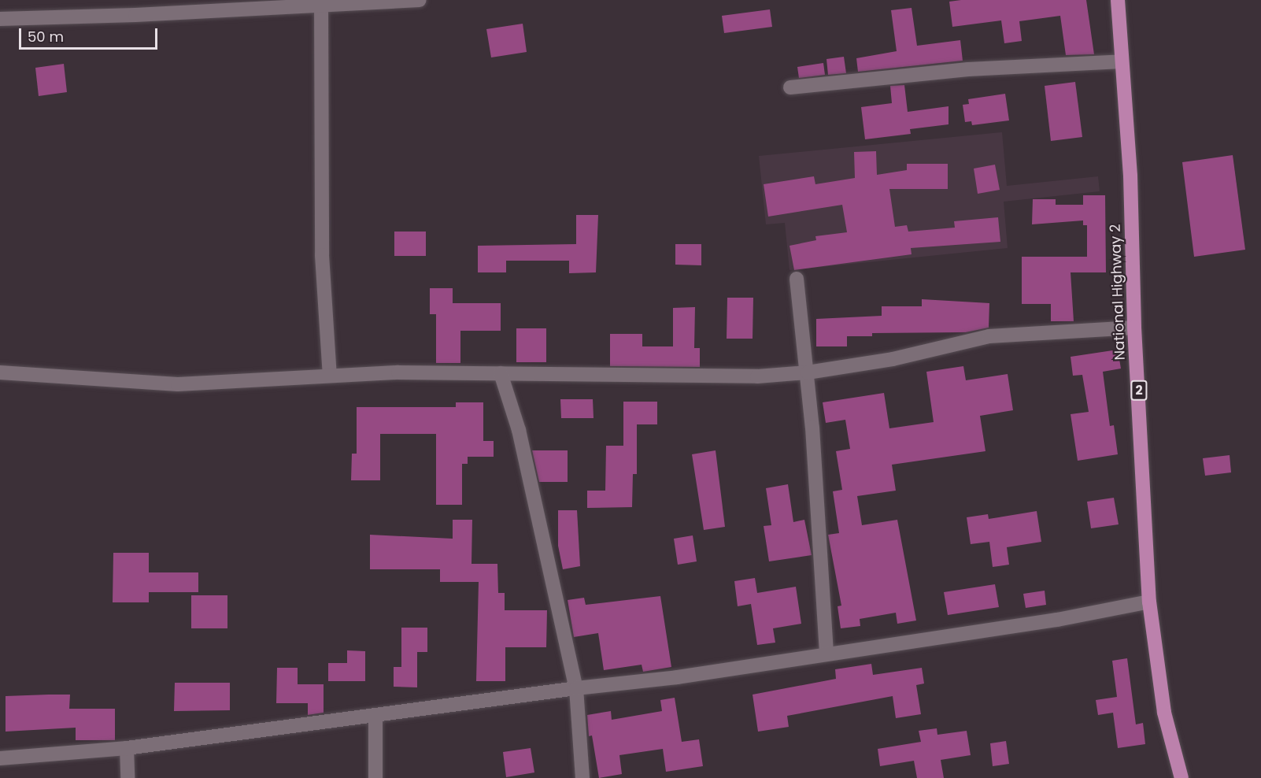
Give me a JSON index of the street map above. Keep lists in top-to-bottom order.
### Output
{
  "streets": {
    "highway": ["National Highway 2", "2"]
  },
  "scale_bar": "50 m"
}
